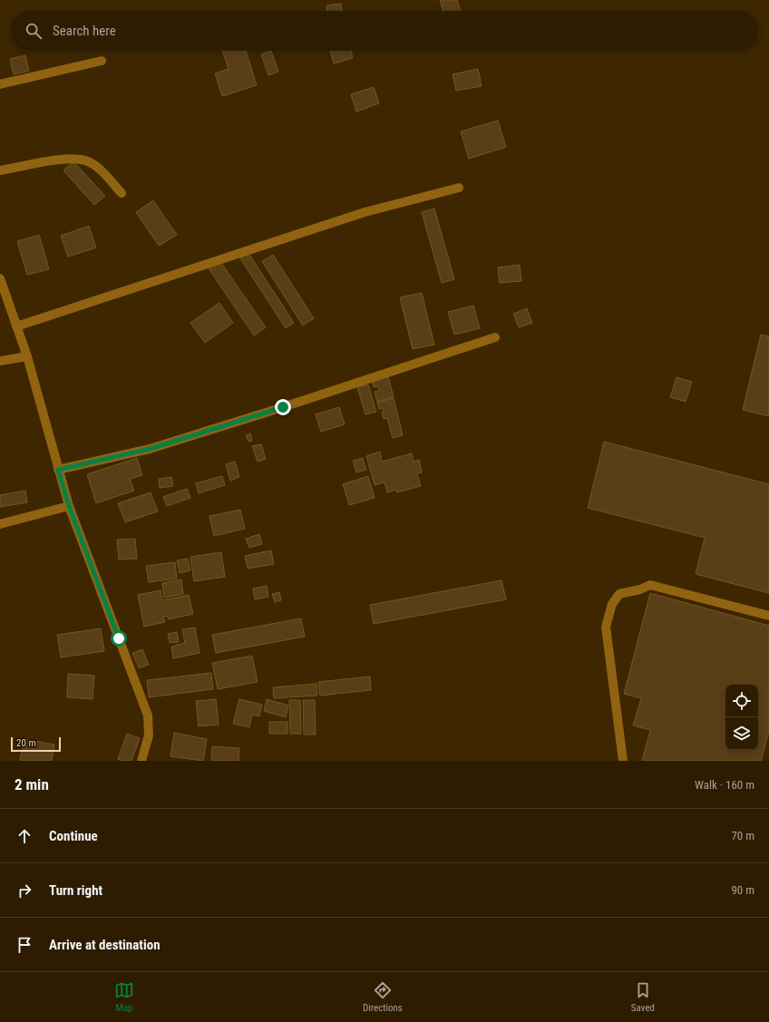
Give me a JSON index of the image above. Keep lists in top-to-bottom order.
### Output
{
  "scale_bar": "20 m",
  "page": {
    "search": "Search here",
    "scale": "20 m",
    "heading": ["2 min", "Walk · 160 m"],
    "list": [
      ["Continue", "70 m"],
      ["Turn right", "90 m"],
      "Arrive at destination"
    ],
    "nav": ["Map", "Directions", "Saved"]
  }
}
